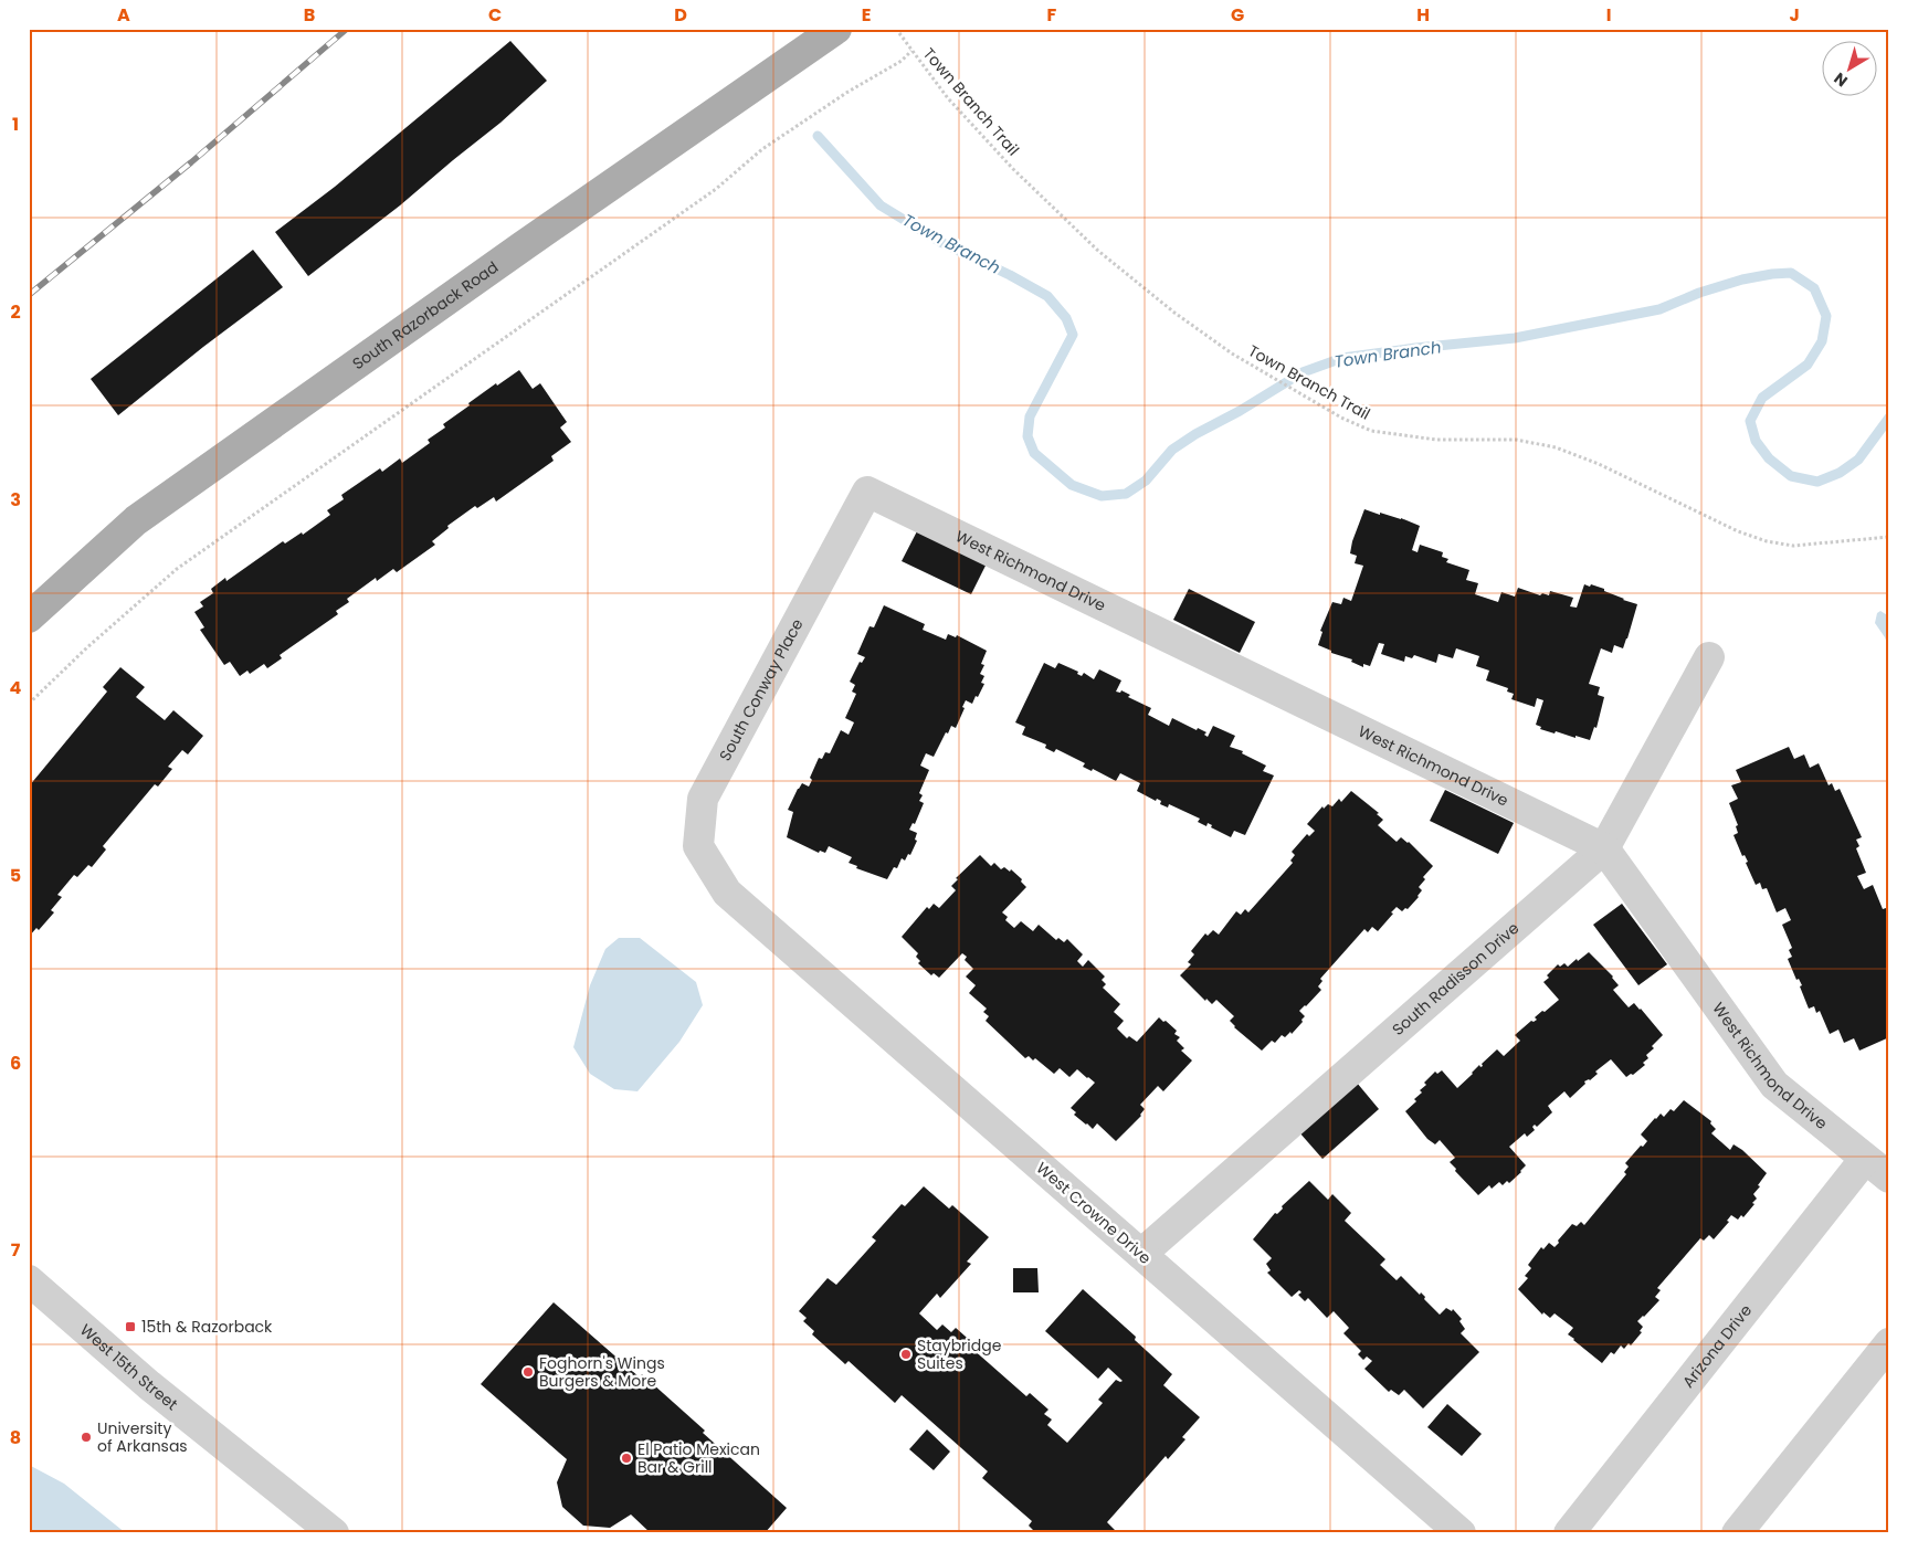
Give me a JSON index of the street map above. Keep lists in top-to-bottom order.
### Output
{
  "streets": {
    "main road": ["South Razorback Road"],
    "street": [
      "West Richmond Drive",
      "South Conway Place",
      "South Radisson Drive",
      "West Crowne Drive",
      "Arizona Drive",
      "West 15th Street"
    ],
    "path": ["Town Branch Trail"]
  },
  "crossings": [
    ["West Richmond Drive", "South Conway Place"],
    ["West Richmond Drive", "South Radisson Drive"],
    ["West Richmond Drive", "Arizona Drive"],
    ["South Conway Place", "West Crowne Drive"],
    ["South Radisson Drive", "West Crowne Drive"]
  ],
  "water": ["Town Branch"],
  "places": {
    "transit": ["15th & Razorback"],
    "other": [
      "Staybridge Suites",
      "Foghorn's Wings Burgers & More",
      "University of Arkansas",
      "El Patio Mexican Bar & Grill"
    ]
  },
  "north": "bottom left",
  "grid": {
    "columns": [
      "A",
      "B",
      "C",
      "D",
      "E",
      "F",
      "G",
      "H",
      "I",
      "J"
    ],
    "rows": [
      "1",
      "2",
      "3",
      "4",
      "5",
      "6",
      "7",
      "8"
    ]
  }
}
